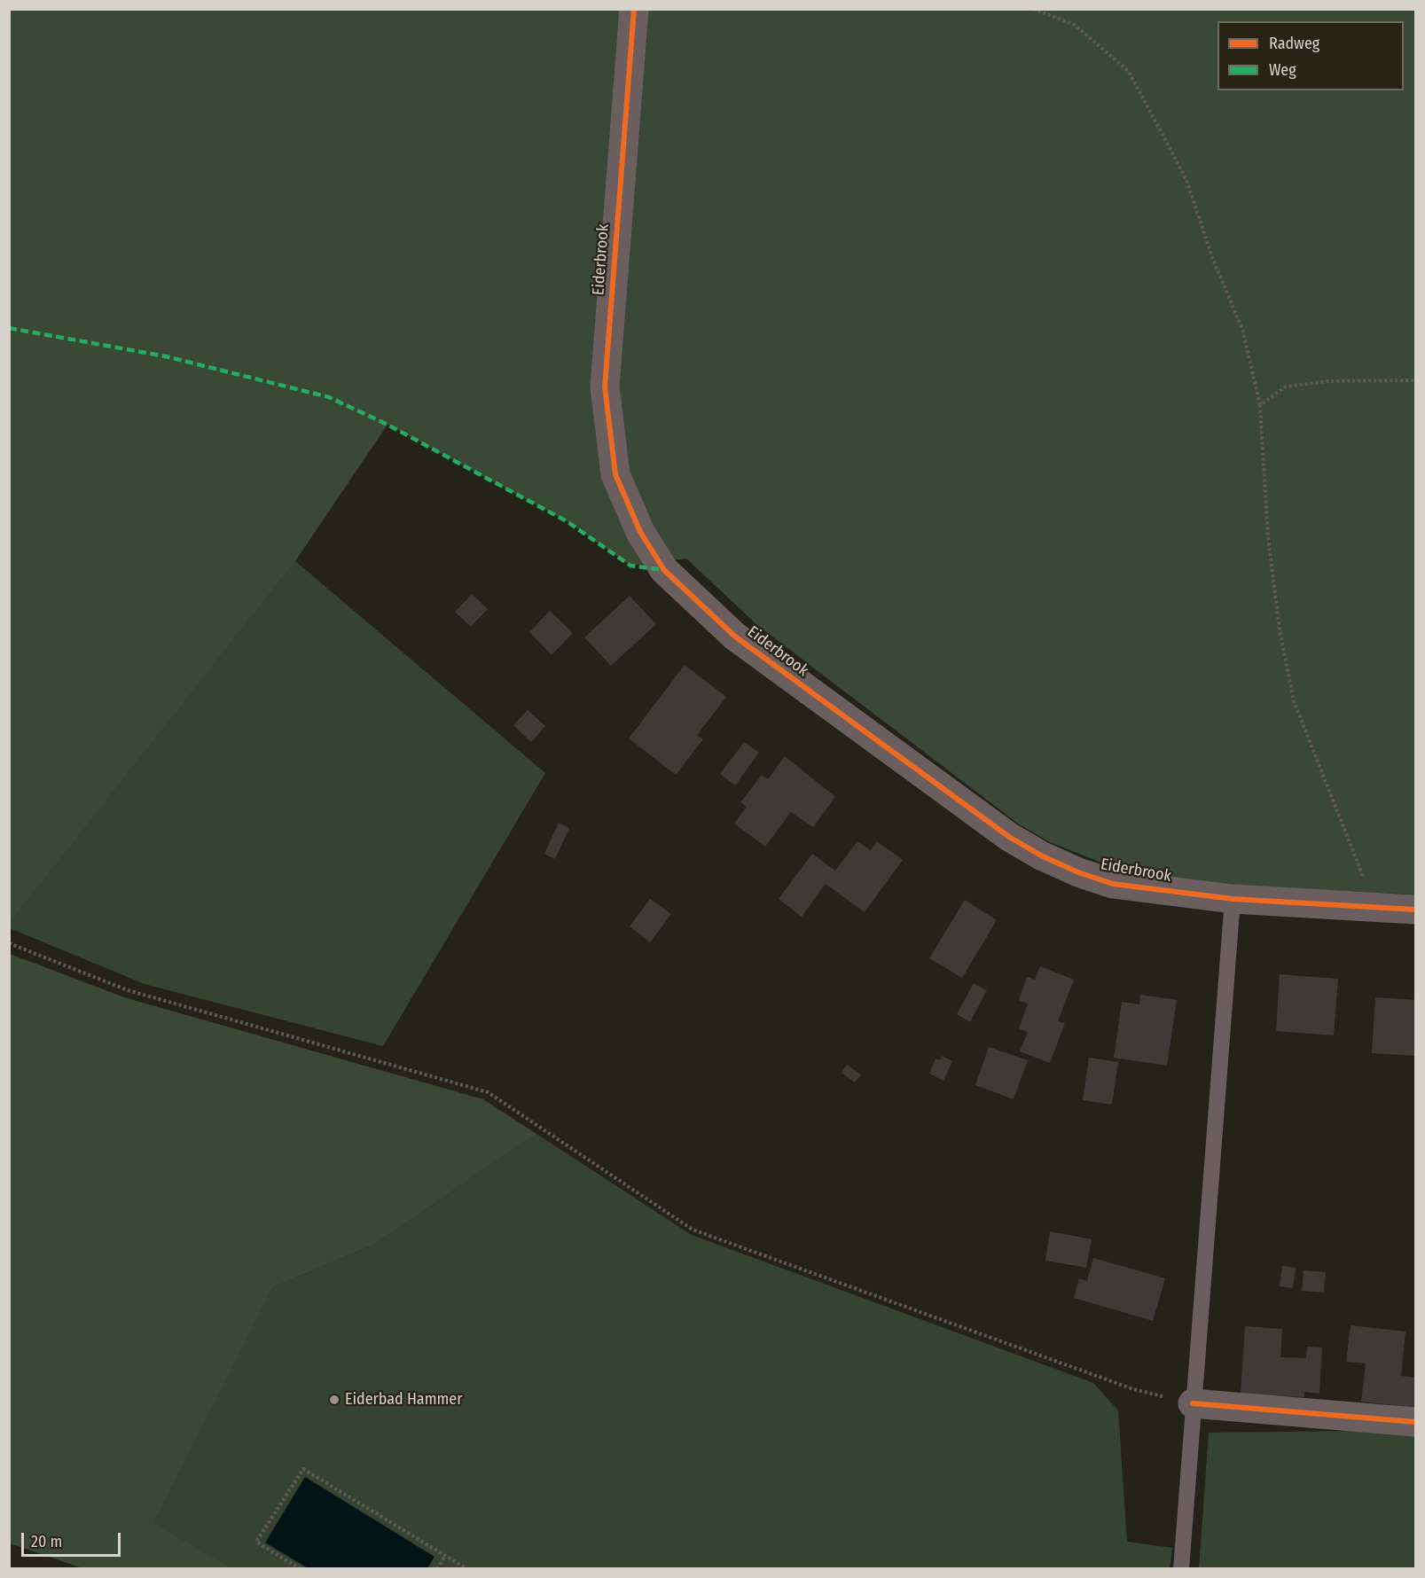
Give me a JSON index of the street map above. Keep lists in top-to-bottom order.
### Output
{
  "streets": {
    "street": ["Eiderbrook"]
  },
  "places": ["Eiderbad Hammer"],
  "legend": ["Radweg", "Weg"],
  "scale_bar": "20 m"
}
